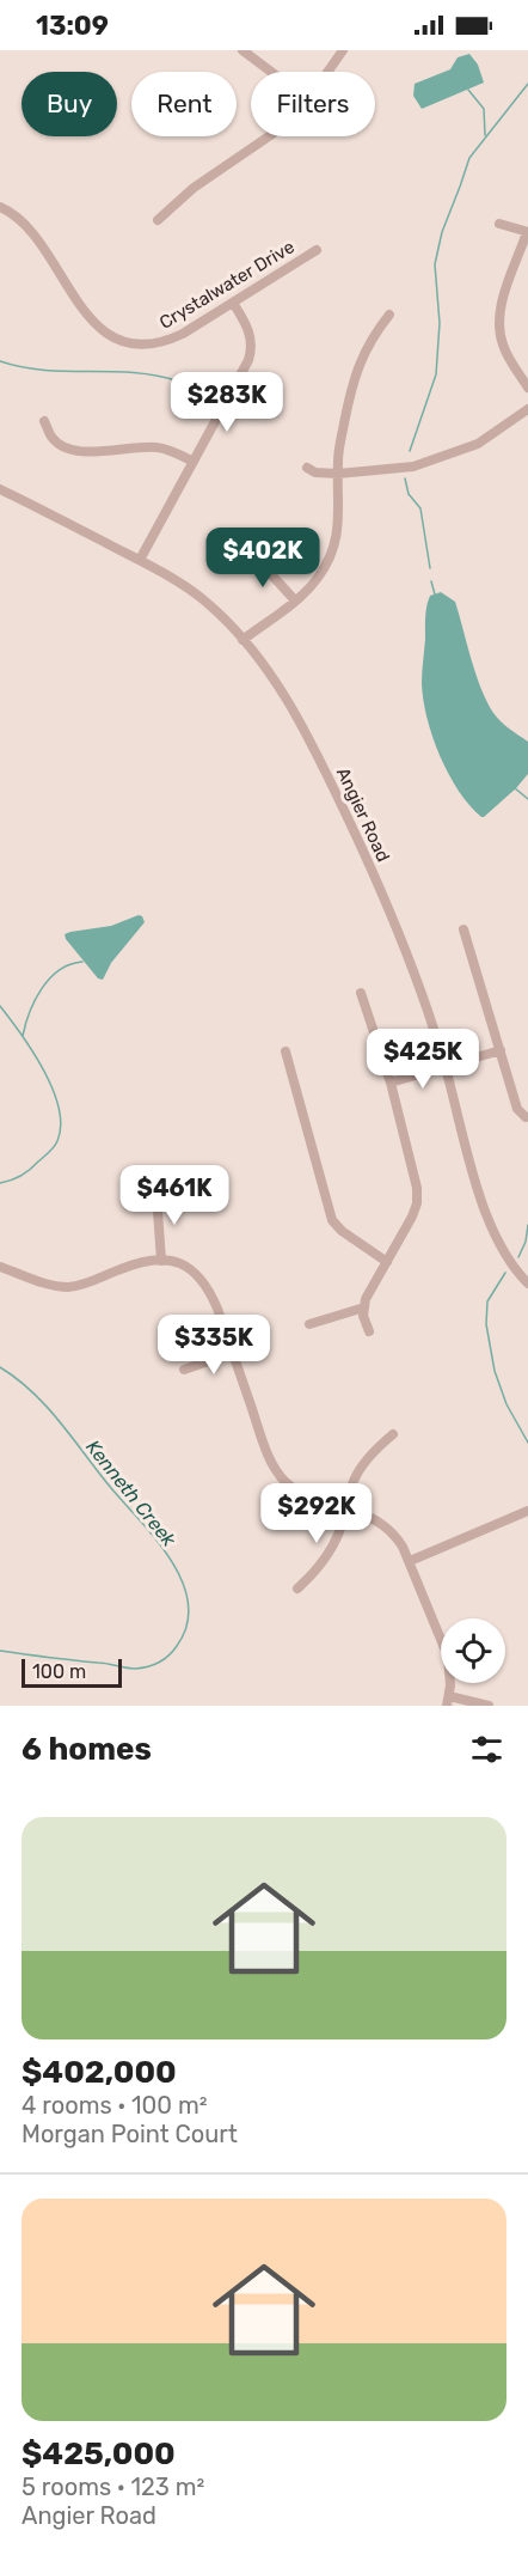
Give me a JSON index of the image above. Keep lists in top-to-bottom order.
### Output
{
  "streets": {
    "street": ["Crystalwater Drive", "Angier Road"]
  },
  "water": ["Kenneth Creek"],
  "scale_bar": "100 m",
  "page": {
    "status": "13:09",
    "chip": ["Buy", "Rent", "Filters"],
    "price": [
      "$283K",
      "$402K",
      "$425K",
      "$461K",
      "$335K",
      "$292K"
    ],
    "scale": "100 m",
    "heading": "6 homes",
    "list": [
      {
        "name": "$402,000",
        "note": "4 rooms · 100 m² · Morgan Point Court"
      },
      {
        "name": "$425,000",
        "note": "5 rooms · 123 m² · Angier Road"
      }
    ]
  }
}
